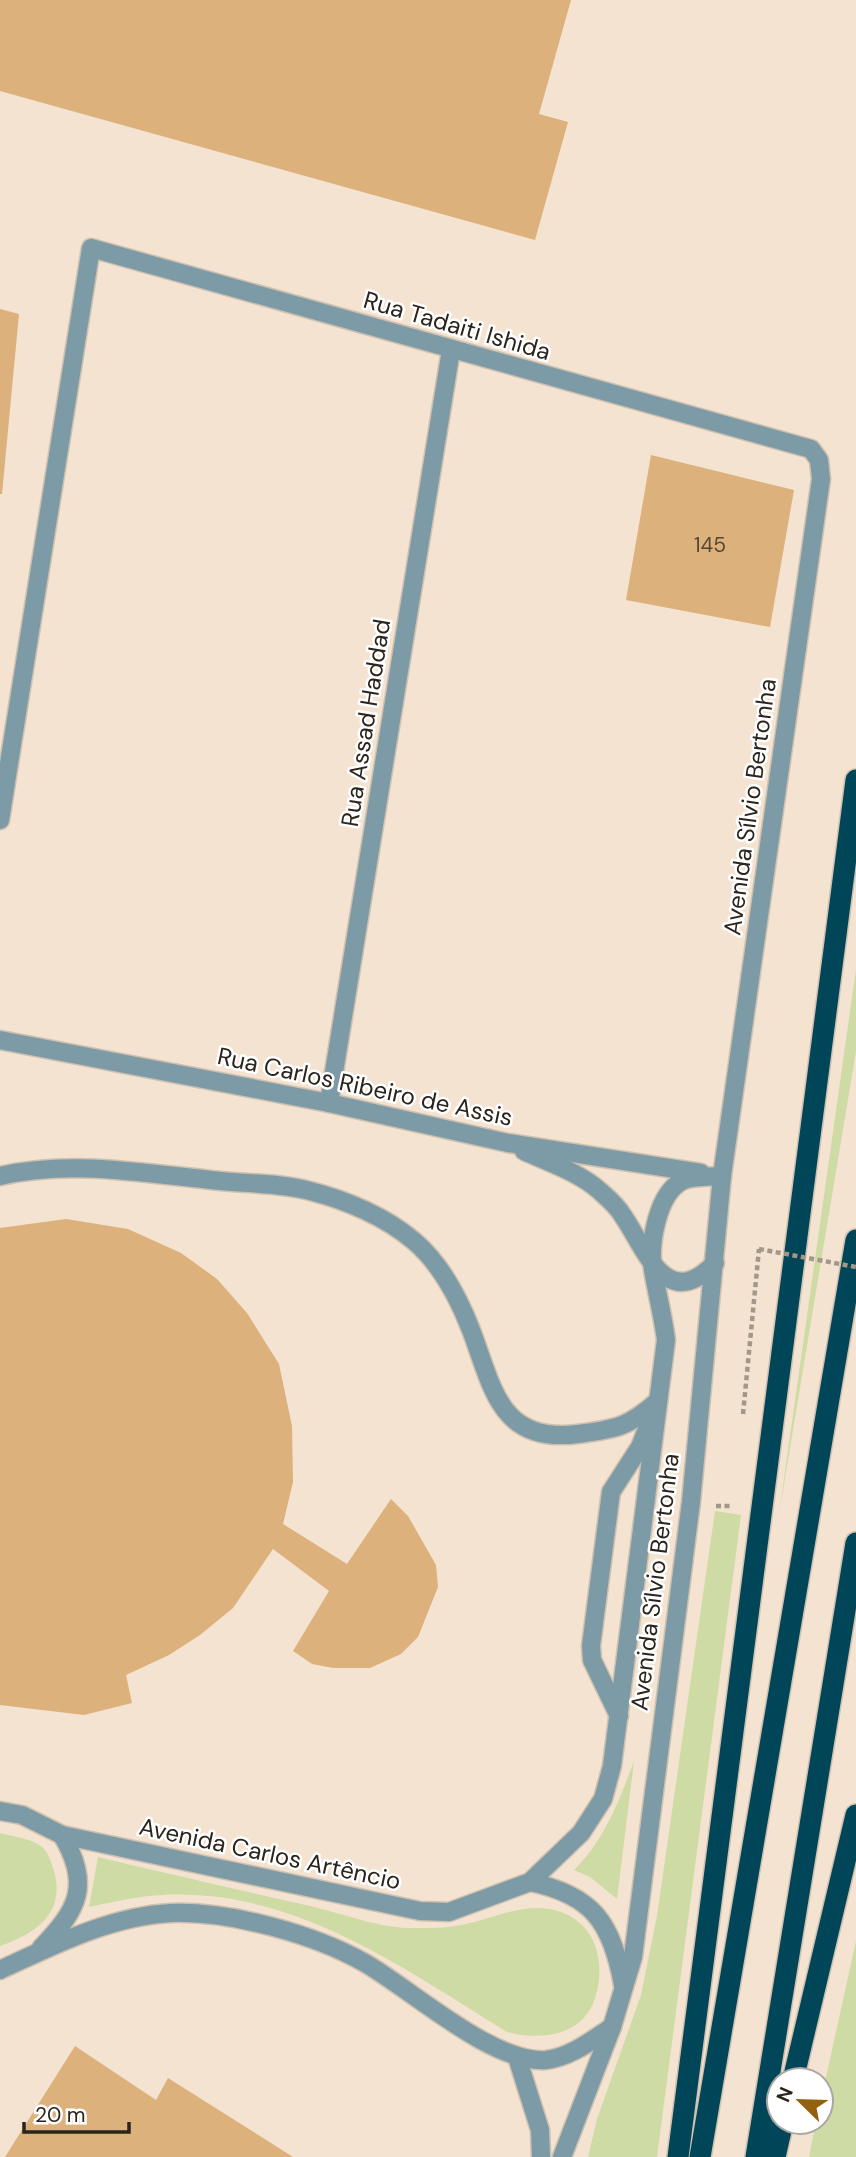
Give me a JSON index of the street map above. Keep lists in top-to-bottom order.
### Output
{
  "streets": {
    "street": [
      "Rua Tadaiti Ishida",
      "Rua Assad Haddad",
      "Avenida Sílvio Bertonha",
      "Rua Carlos Ribeiro de Assis",
      "Avenida Carlos Artêncio"
    ]
  },
  "crossings": [
    ["Rua Tadaiti Ishida", "Rua Assad Haddad"],
    ["Rua Tadaiti Ishida", "Avenida Sílvio Bertonha"],
    ["Rua Assad Haddad", "Rua Carlos Ribeiro de Assis"],
    ["Avenida Sílvio Bertonha", "Rua Carlos Ribeiro de Assis"],
    ["Avenida Sílvio Bertonha", "Avenida Carlos Artêncio"]
  ],
  "house_numbers": ["145"],
  "scale_bar": "20 m",
  "north": "top left"
}
